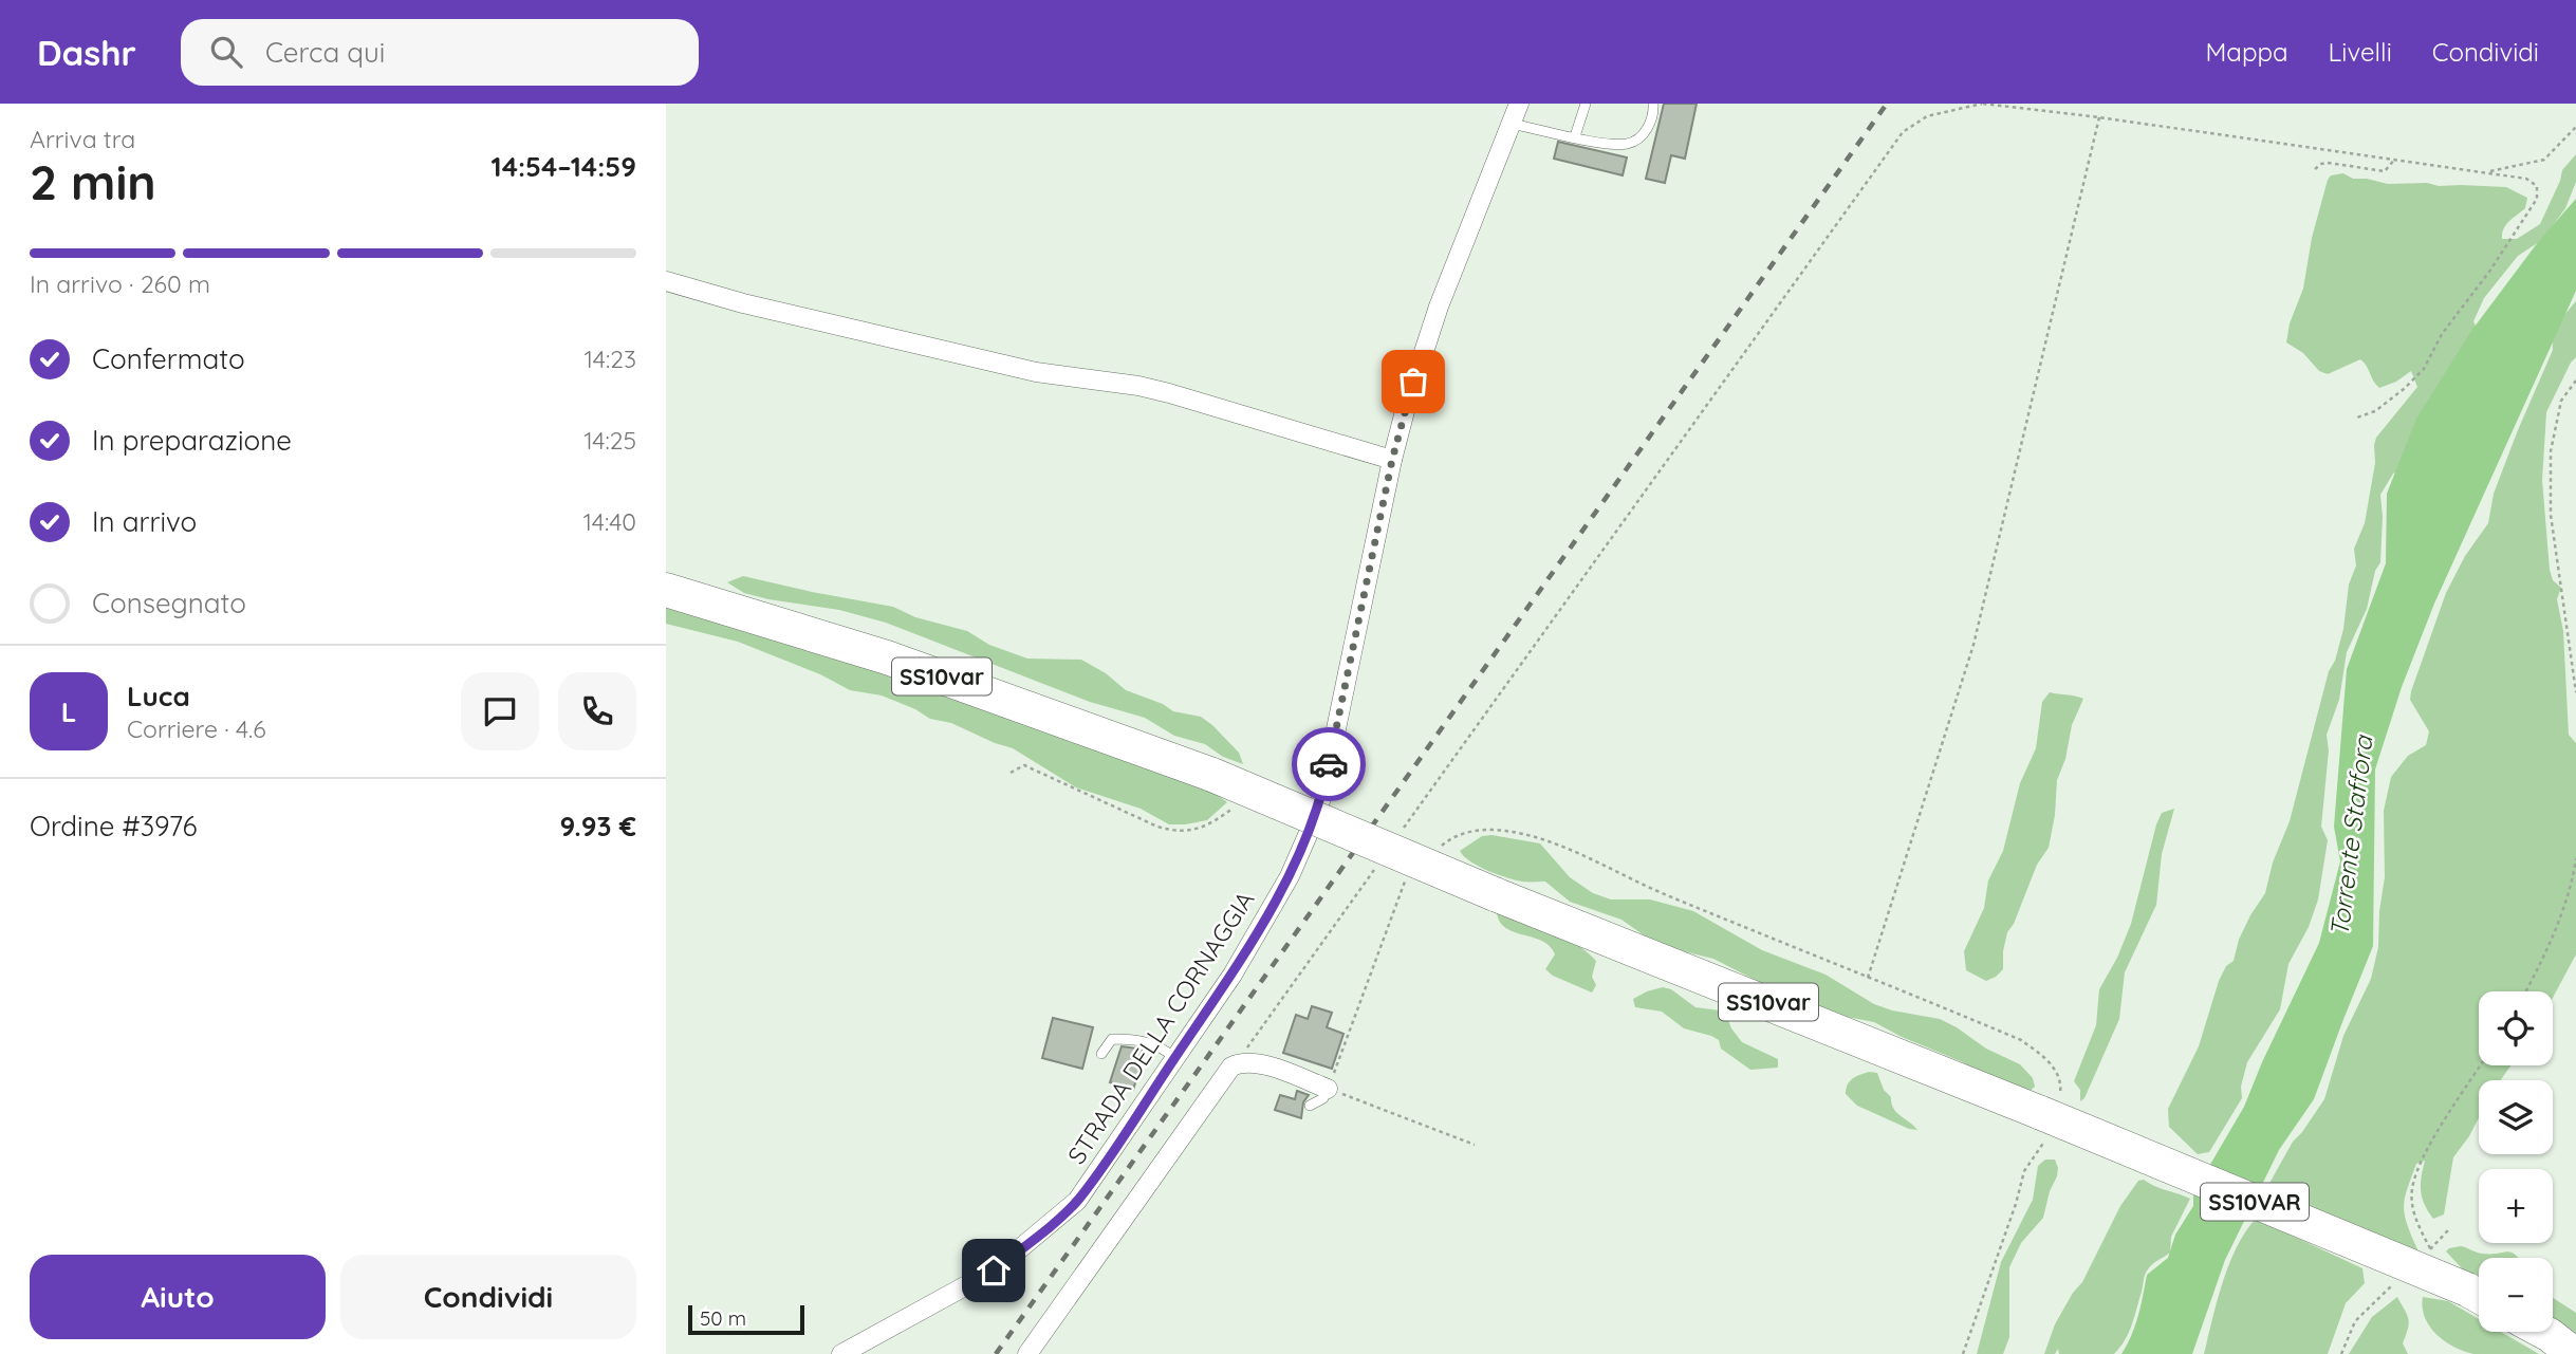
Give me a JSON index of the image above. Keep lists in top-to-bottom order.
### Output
{
  "streets": {
    "highway": ["SS10var", "SS10VAR"],
    "street": ["STRADA DELLA CORNAGGIA"]
  },
  "crossings": [
    ["SS10var", "SS10VAR"]
  ],
  "water": ["Torrente Staffora"],
  "scale_bar": "50 m",
  "page": {
    "header": "Dashr",
    "search": "Cerca qui",
    "nav": ["Mappa", "Livelli", "Condividi"],
    "heading": ["2 min", "Arriva tra", "14:54–14:59"],
    "panel": [
      "Luca",
      "Corriere · 4.6",
      "Ordine #3976",
      "9.93 €"
    ],
    "bar": "In arrivo · 260 m",
    "list": [
      ["Confermato", "14:23"],
      ["In preparazione", "14:25"],
      ["In arrivo", "14:40"],
      "Consegnato"
    ],
    "round": "L",
    "map_buttons": ["+", "−"],
    "buttons": ["Aiuto", "Condividi"],
    "scale": "50 m"
  }
}
